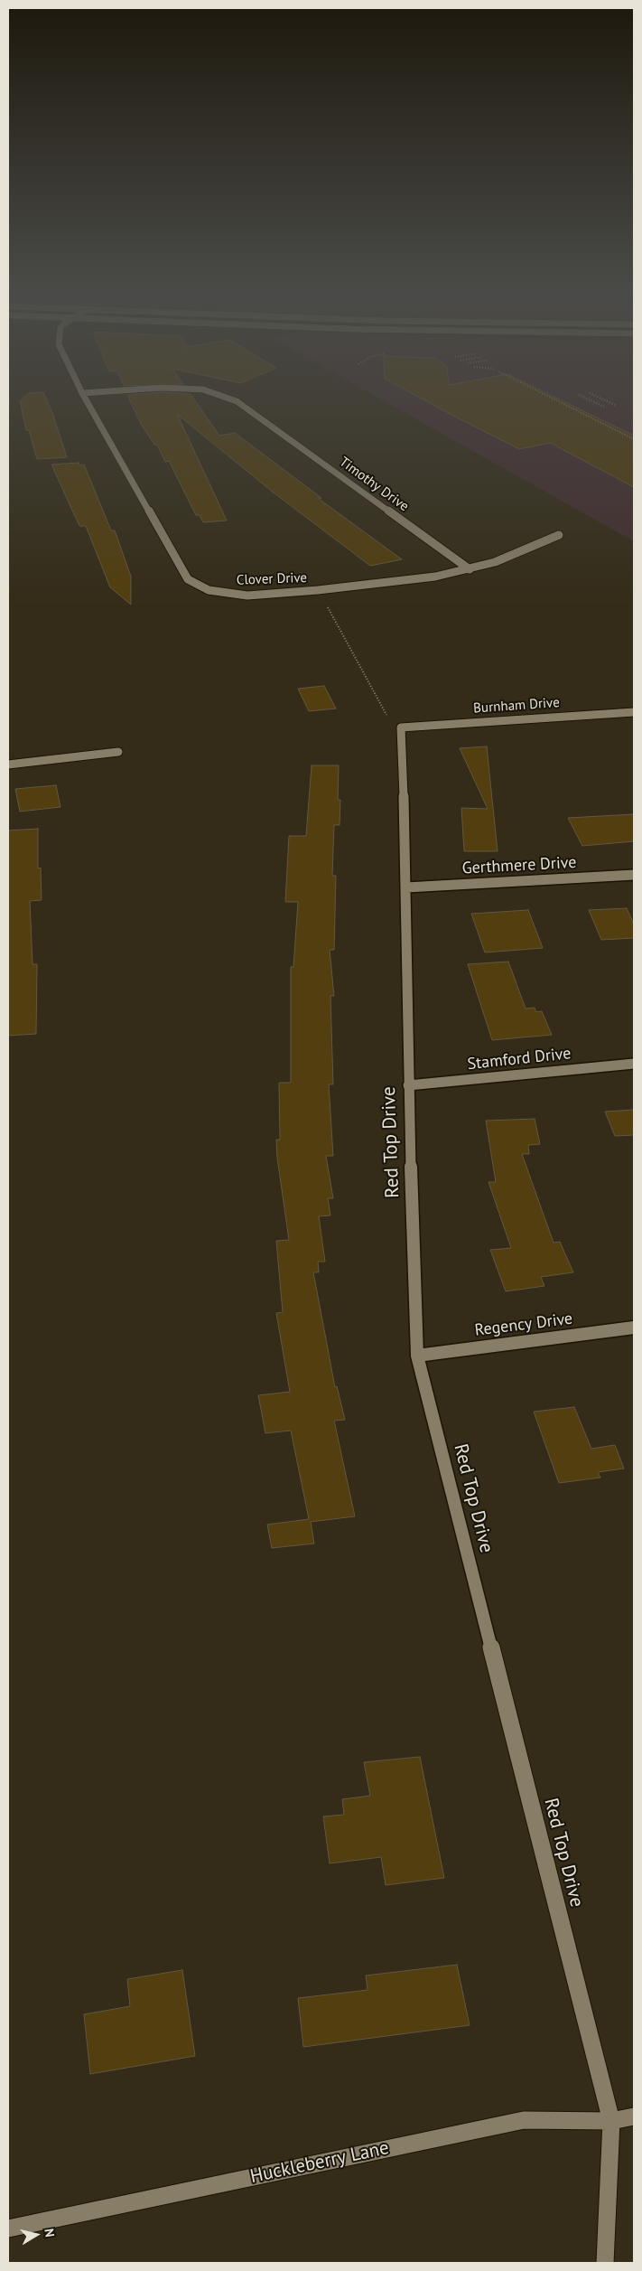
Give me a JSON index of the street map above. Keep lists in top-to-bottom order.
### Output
{
  "streets": {
    "street": [
      "Timothy Drive",
      "Clover Drive",
      "Burnham Drive",
      "Gerthmere Drive",
      "Stamford Drive",
      "Red Top Drive",
      "Regency Drive",
      "Huckleberry Lane"
    ]
  },
  "crossings": [
    ["Timothy Drive", "Clover Drive"],
    ["Burnham Drive", "Red Top Drive"],
    ["Gerthmere Drive", "Red Top Drive"],
    ["Stamford Drive", "Red Top Drive"],
    ["Red Top Drive", "Regency Drive"],
    ["Red Top Drive", "Huckleberry Lane"]
  ],
  "north": "right"
}
